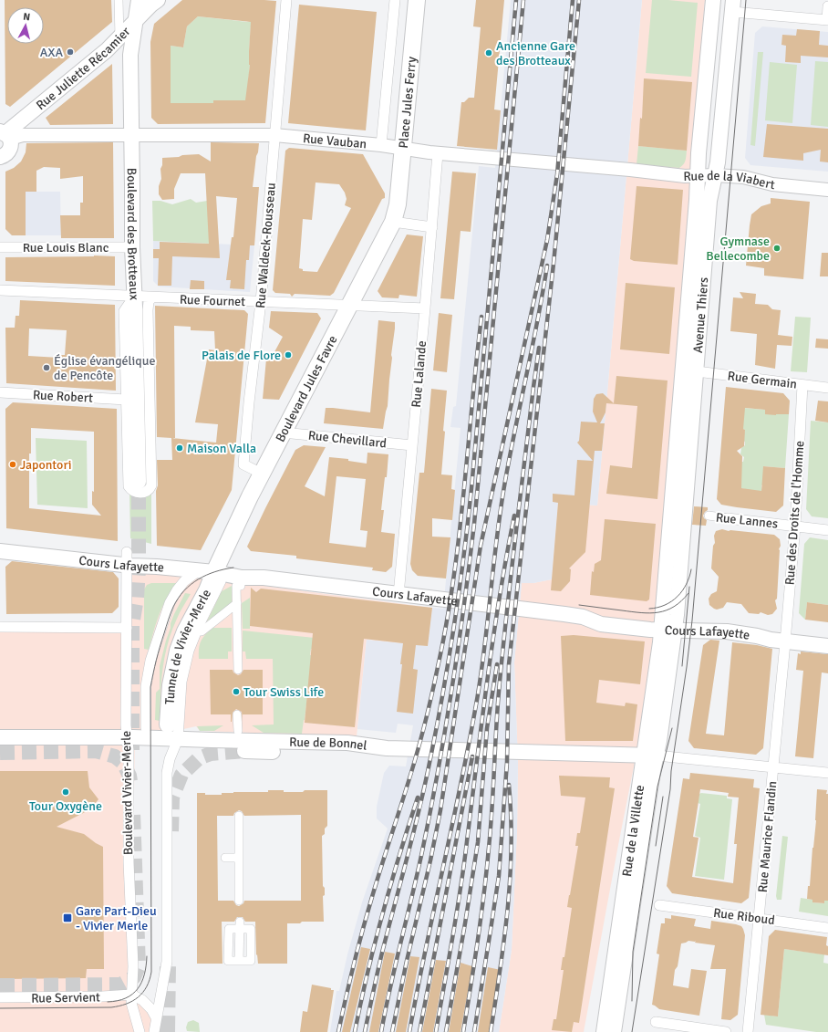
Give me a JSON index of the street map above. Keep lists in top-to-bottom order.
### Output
{
  "streets": {
    "main road": [
      "Rue Juliette Récamier",
      "Place Jules Ferry",
      "Boulevard des Brotteaux",
      "Avenue Thiers",
      "Boulevard Jules Favre",
      "Cours Lafayette",
      "Tunnel de Vivier-Merle",
      "Rue de Bonnel",
      "Rue de la Villette"
    ],
    "street": [
      "Rue Vauban",
      "Rue de la Viabert",
      "Rue Waldeck-Rousseau",
      "Rue Louis Blanc",
      "Rue Fournet",
      "Rue Lalande",
      "Rue Germain",
      "Rue Robert",
      "Rue Chevillard",
      "Rue des Droits de l'Homme",
      "Rue Lannes",
      "Boulevard Vivier-Merle",
      "Rue Maurice Flandin",
      "Rue Riboud",
      "Rue Servient"
    ]
  },
  "crossings": [
    ["Rue Juliette Récamier", "Rue Vauban"],
    ["Rue Juliette Récamier", "Boulevard des Brotteaux"],
    ["Place Jules Ferry", "Rue Vauban"],
    ["Place Jules Ferry", "Boulevard Jules Favre"],
    ["Rue Vauban", "Rue de la Viabert"],
    ["Rue Vauban", "Boulevard des Brotteaux"],
    ["Rue Vauban", "Rue Waldeck-Rousseau"],
    ["Rue Vauban", "Rue Lalande"],
    ["Rue de la Viabert", "Avenue Thiers"],
    ["Boulevard des Brotteaux", "Rue Louis Blanc"],
    ["Boulevard des Brotteaux", "Rue Fournet"],
    ["Boulevard des Brotteaux", "Rue Robert"],
    ["Rue Waldeck-Rousseau", "Rue Fournet"],
    ["Rue Waldeck-Rousseau", "Boulevard Jules Favre"],
    ["Rue Fournet", "Rue Lalande"],
    ["Rue Fournet", "Boulevard Jules Favre"],
    ["Avenue Thiers", "Rue Germain"],
    ["Avenue Thiers", "Cours Lafayette"],
    ["Avenue Thiers", "Rue de la Villette"],
    ["Rue Lalande", "Rue Chevillard"],
    ["Rue Lalande", "Cours Lafayette"],
    ["Rue Germain", "Rue des Droits de l'Homme"],
    ["Boulevard Jules Favre", "Rue Chevillard"],
    ["Boulevard Jules Favre", "Cours Lafayette"],
    ["Boulevard Jules Favre", "Tunnel de Vivier-Merle"],
    ["Rue des Droits de l'Homme", "Rue Lannes"],
    ["Rue des Droits de l'Homme", "Cours Lafayette"],
    ["Rue des Droits de l'Homme", "Rue Maurice Flandin"],
    ["Cours Lafayette", "Tunnel de Vivier-Merle"],
    ["Cours Lafayette", "Boulevard Vivier-Merle"],
    ["Cours Lafayette", "Rue de la Villette"],
    ["Cours Lafayette", "Rue Maurice Flandin"],
    ["Rue de Bonnel", "Boulevard Vivier-Merle"],
    ["Rue de Bonnel", "Rue de la Villette"],
    ["Boulevard Vivier-Merle", "Rue Servient"],
    ["Rue Maurice Flandin", "Rue Riboud"]
  ],
  "places": {
    "other": [
      "AXA",
      "Ancienne Gare des Brotteaux",
      "Gymnase Bellecombe",
      "Palais de Flore",
      "Église évangélique de Pencôte",
      "Maison Valla",
      "Japontori",
      "Tour Swiss Life",
      "Tour Oxygène"
    ],
    "transit": ["Gare Part-Dieu - Vivier Merle"]
  },
  "north": "top"
}
